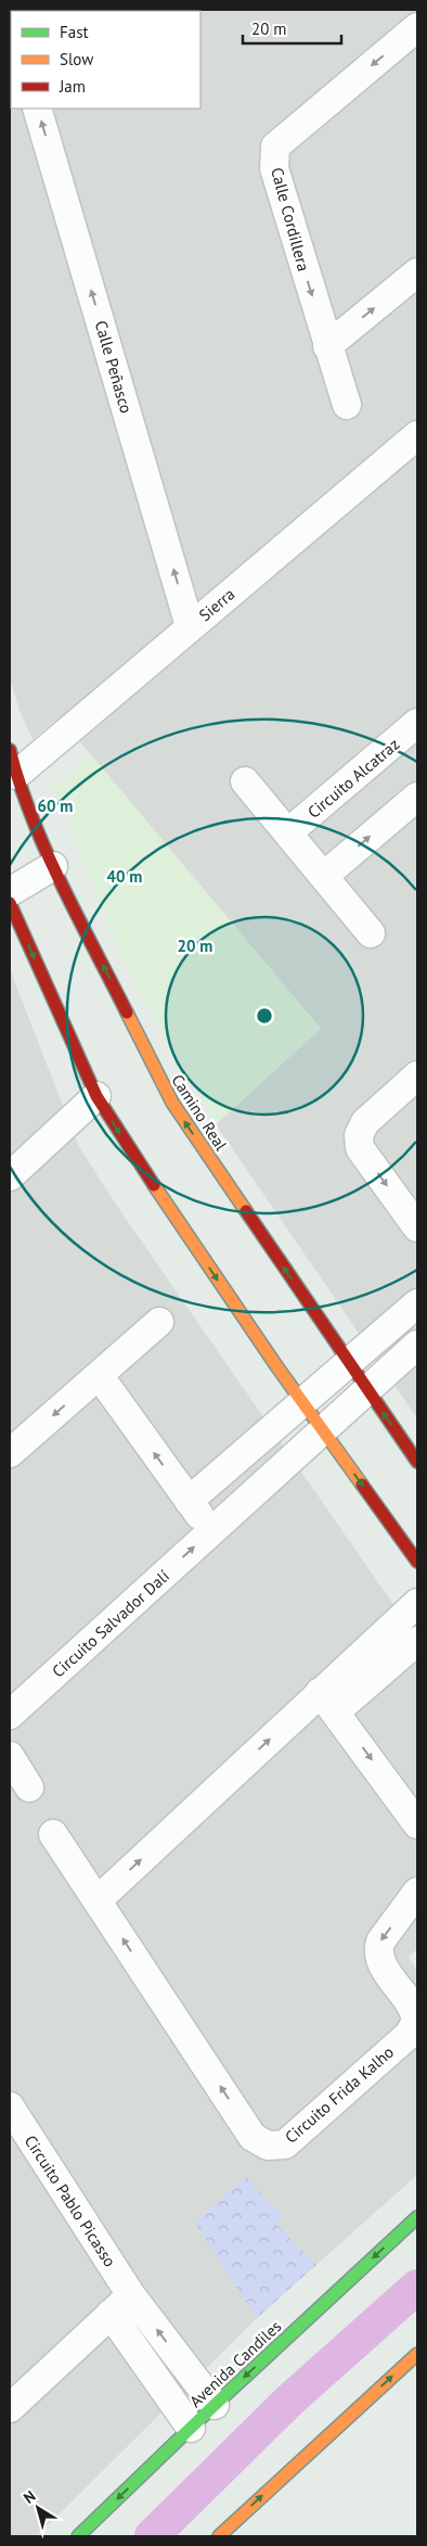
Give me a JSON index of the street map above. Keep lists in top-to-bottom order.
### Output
{
  "streets": {
    "street": [
      "Calle Cordillera",
      "Calle Peñasco",
      "Sierra",
      "Circuito Alcatraz",
      "Camino Real",
      "Circuito Salvador Dalí",
      "Circuito Frida Kalho",
      "Circuito Pablo Picasso",
      "Avenida Candiles"
    ]
  },
  "crossings": [
    ["Calle Peñasco", "Sierra"],
    ["Sierra", "Camino Real"],
    ["Camino Real", "Circuito Salvador Dalí"],
    ["Circuito Pablo Picasso", "Avenida Candiles"]
  ],
  "one_way": ["Calle Cordillera", "Calle Peñasco"],
  "legend": ["Fast", "Slow", "Jam"],
  "scale_bar": "20 m",
  "north": "top left",
  "rings": ["60 m", "40 m", "20 m"]
}
